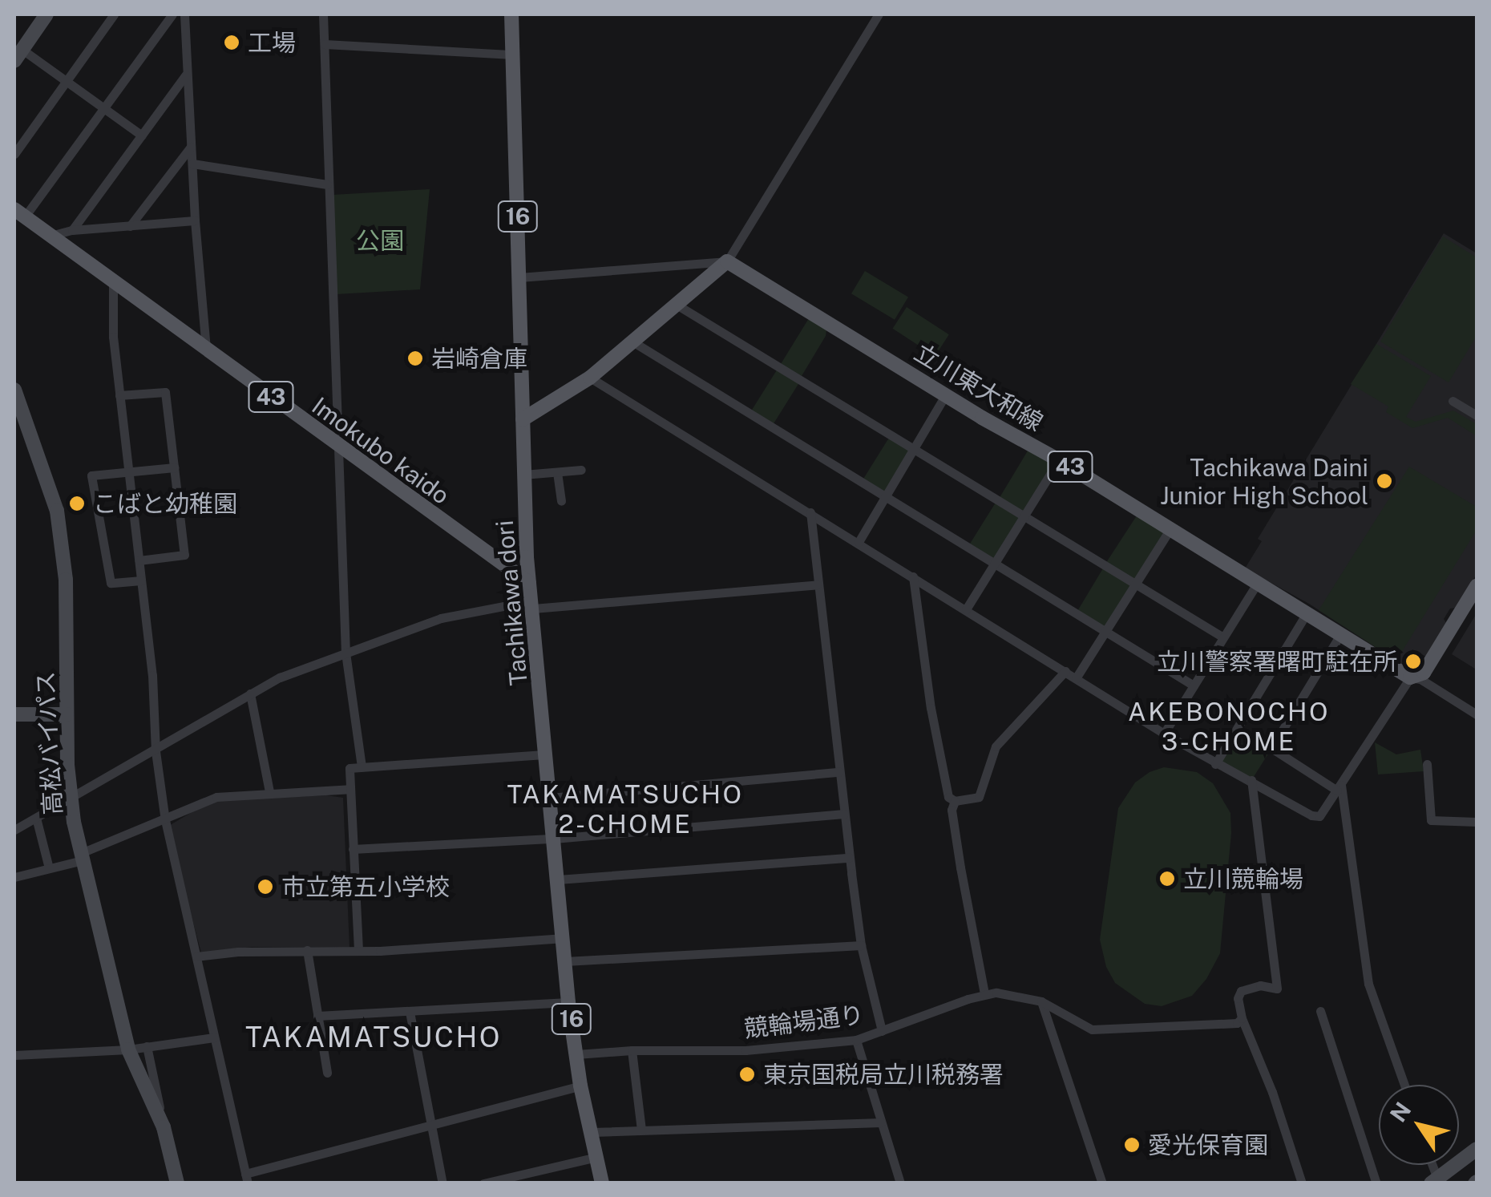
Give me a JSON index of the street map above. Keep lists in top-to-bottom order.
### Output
{
  "streets": {
    "main road": [
      "16",
      "立川東大和線",
      "43",
      "Imokubo kaido",
      "Tachikawa dori"
    ],
    "street": ["高松バイパス", "競輪場通り"]
  },
  "crossings": [
    ["Imokubo kaido", "Tachikawa dori"],
    ["Tachikawa dori", "競輪場通り"]
  ],
  "districts": ["AKEBONOCHO 3-CHOME", "TAKAMATSUCHO 2-CHOME", "TAKAMATSUCHO"],
  "parks": ["公園"],
  "places": [
    "工場",
    "岩崎倉庫",
    "Tachikawa Daini Junior High School",
    "こばと幼稚園",
    "立川警察署曙町駐在所",
    "立川競輪場",
    "市立第五小学校",
    "東京国税局立川税務署",
    "愛光保育園"
  ],
  "north": "top left"
}
